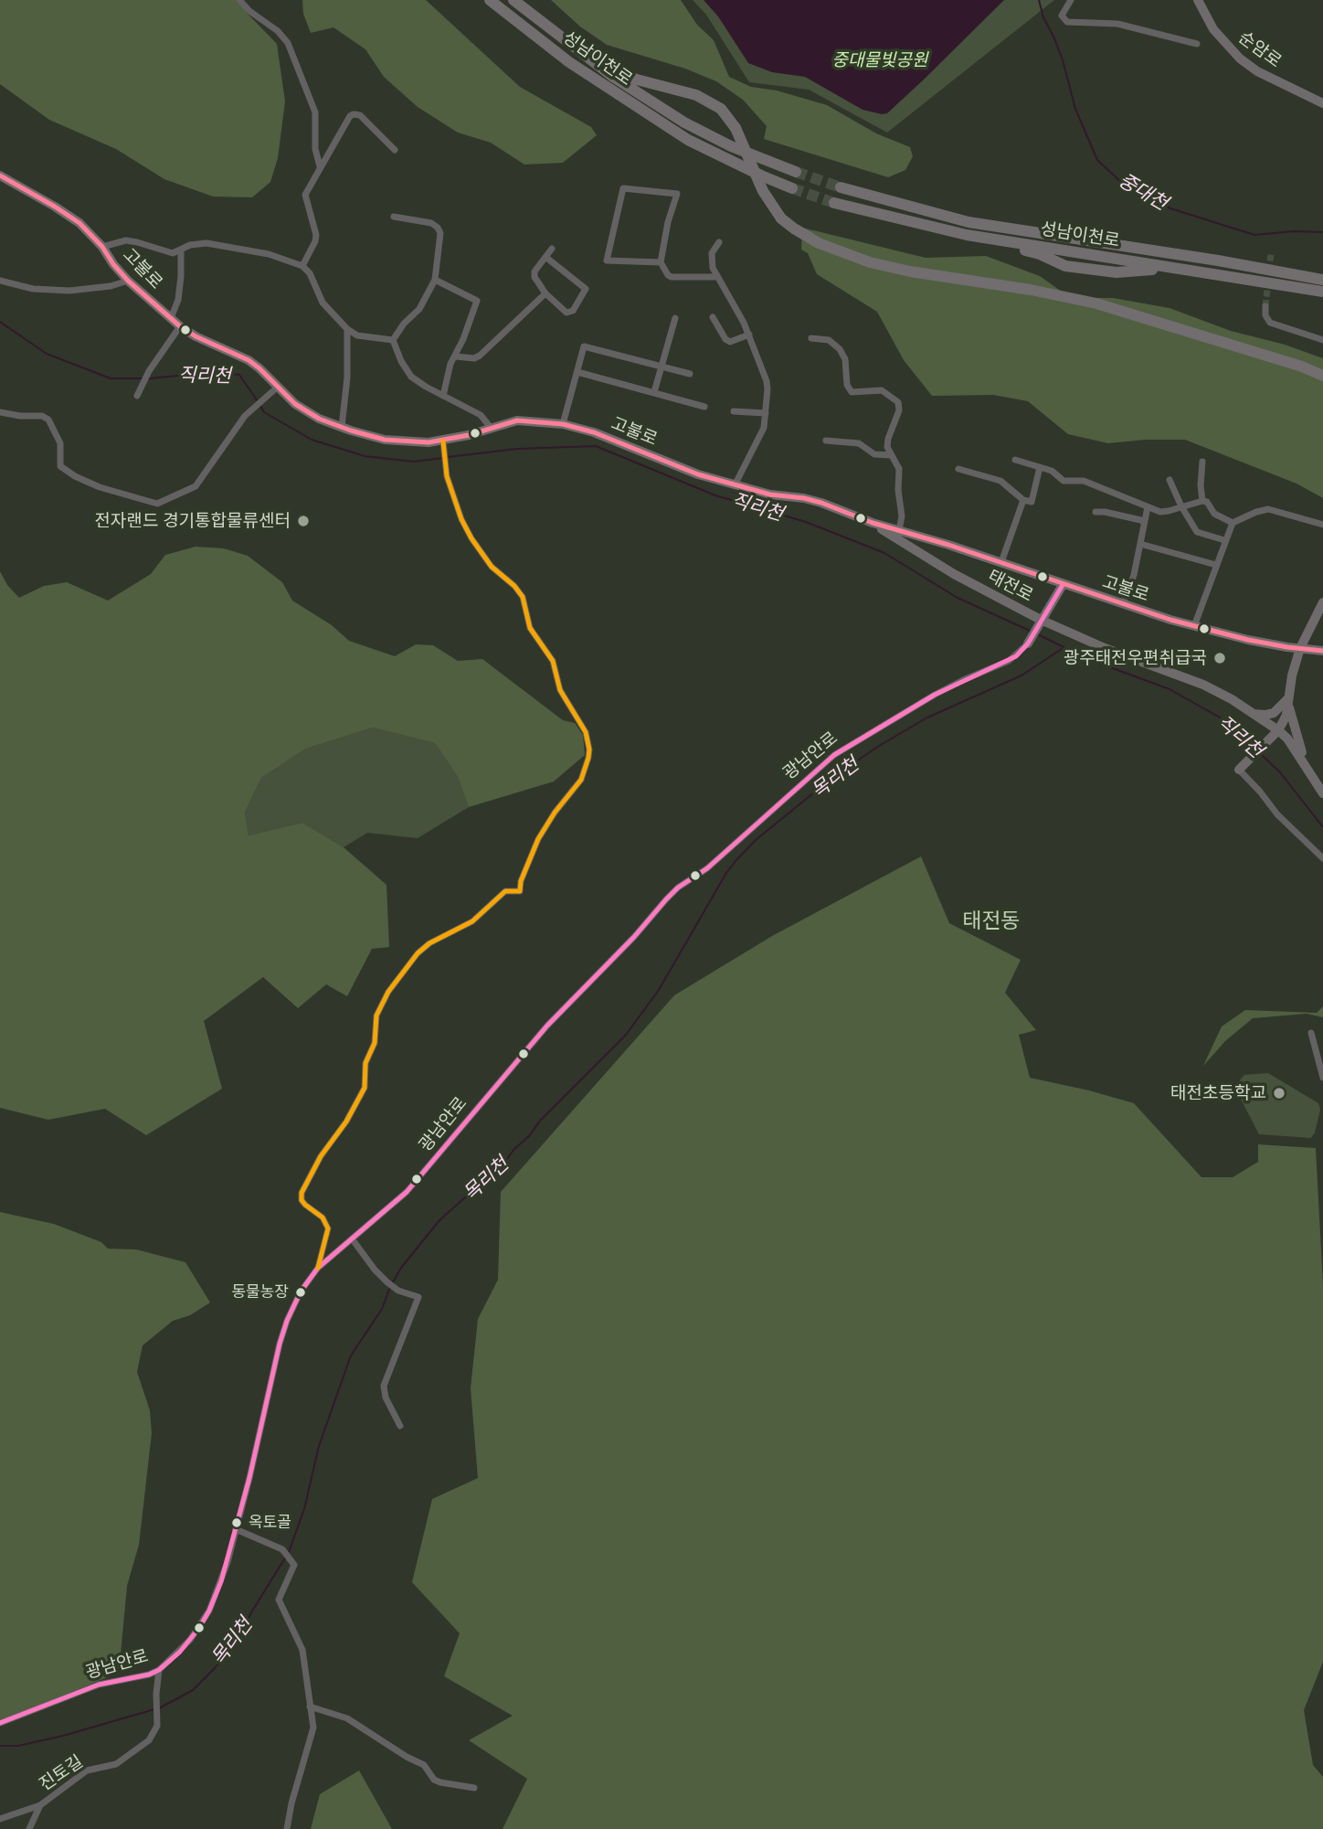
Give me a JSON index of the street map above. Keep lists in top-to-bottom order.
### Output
{
  "streets": {
    "highway": ["성남이천로"],
    "street": [
      "순암로",
      "고불로",
      "태전로",
      "광남안로",
      "진토길"
    ]
  },
  "crossings": [
    ["고불로", "태전로"],
    ["광남안로", "진토길"]
  ],
  "districts": ["태전동"],
  "water": ["중대천", "직리천", "목리천"],
  "parks": ["중대물빛공원"],
  "places": [
    "전자랜드 경기통합물류센터",
    "광주태전우편취급국",
    "태전초등학교",
    "동물농장",
    "옥토골"
  ]
}
